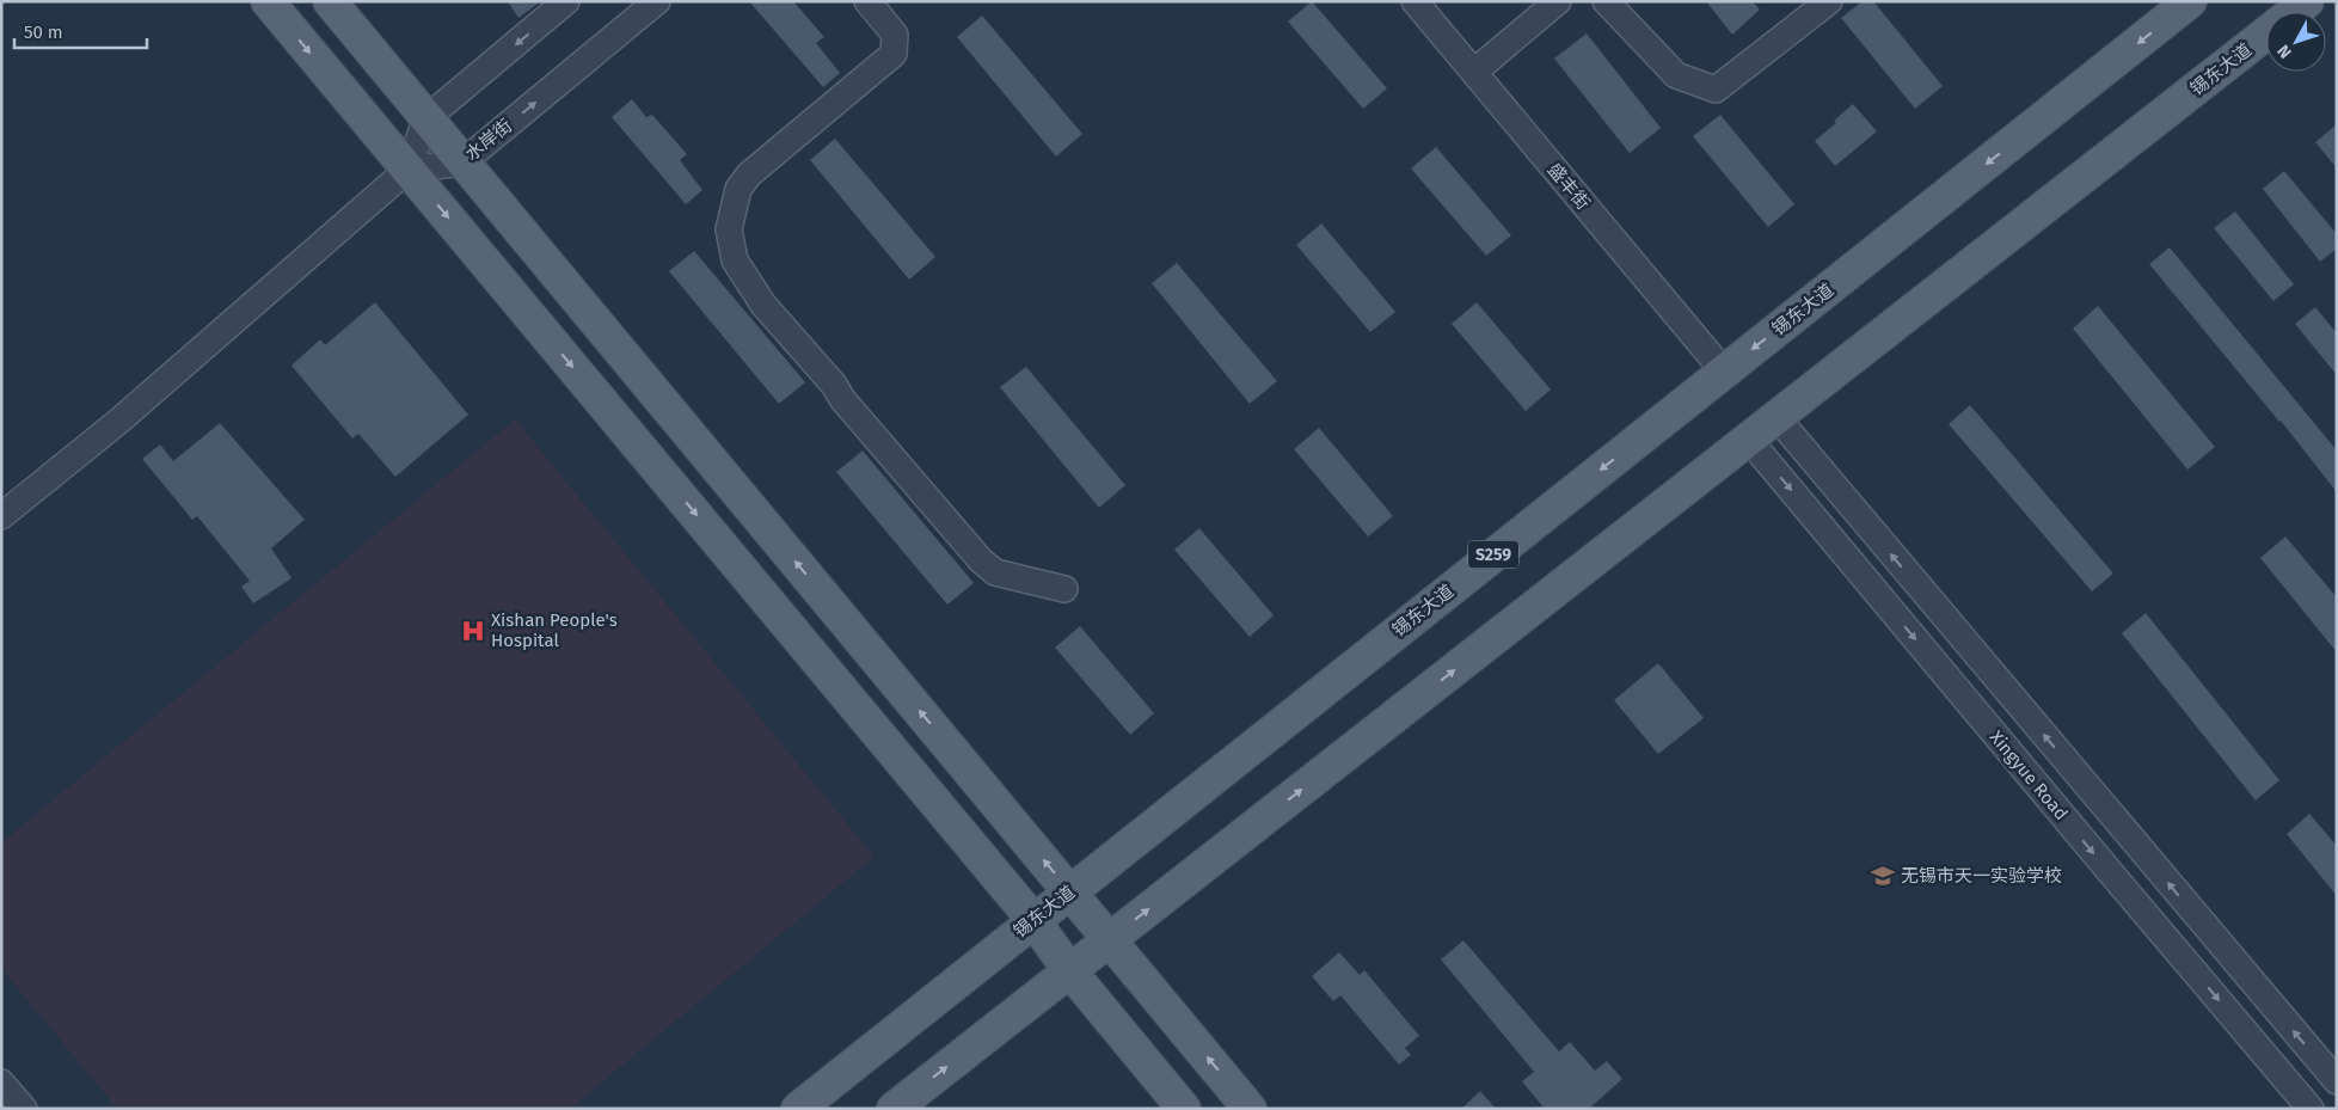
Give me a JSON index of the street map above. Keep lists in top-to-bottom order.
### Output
{
  "streets": {
    "main road": ["锡东大道", "S259"],
    "street": ["水岸街", "盛丰街", "Xingyue Road"]
  },
  "crossings": [
    ["锡东大道", "盛丰街"],
    ["锡东大道", "Xingyue Road"]
  ],
  "places": {
    "hospital": ["Xishan People's Hospital"],
    "school or university": ["无锡市天一实验学校"]
  },
  "scale_bar": "50 m",
  "north": "bottom left"
}
